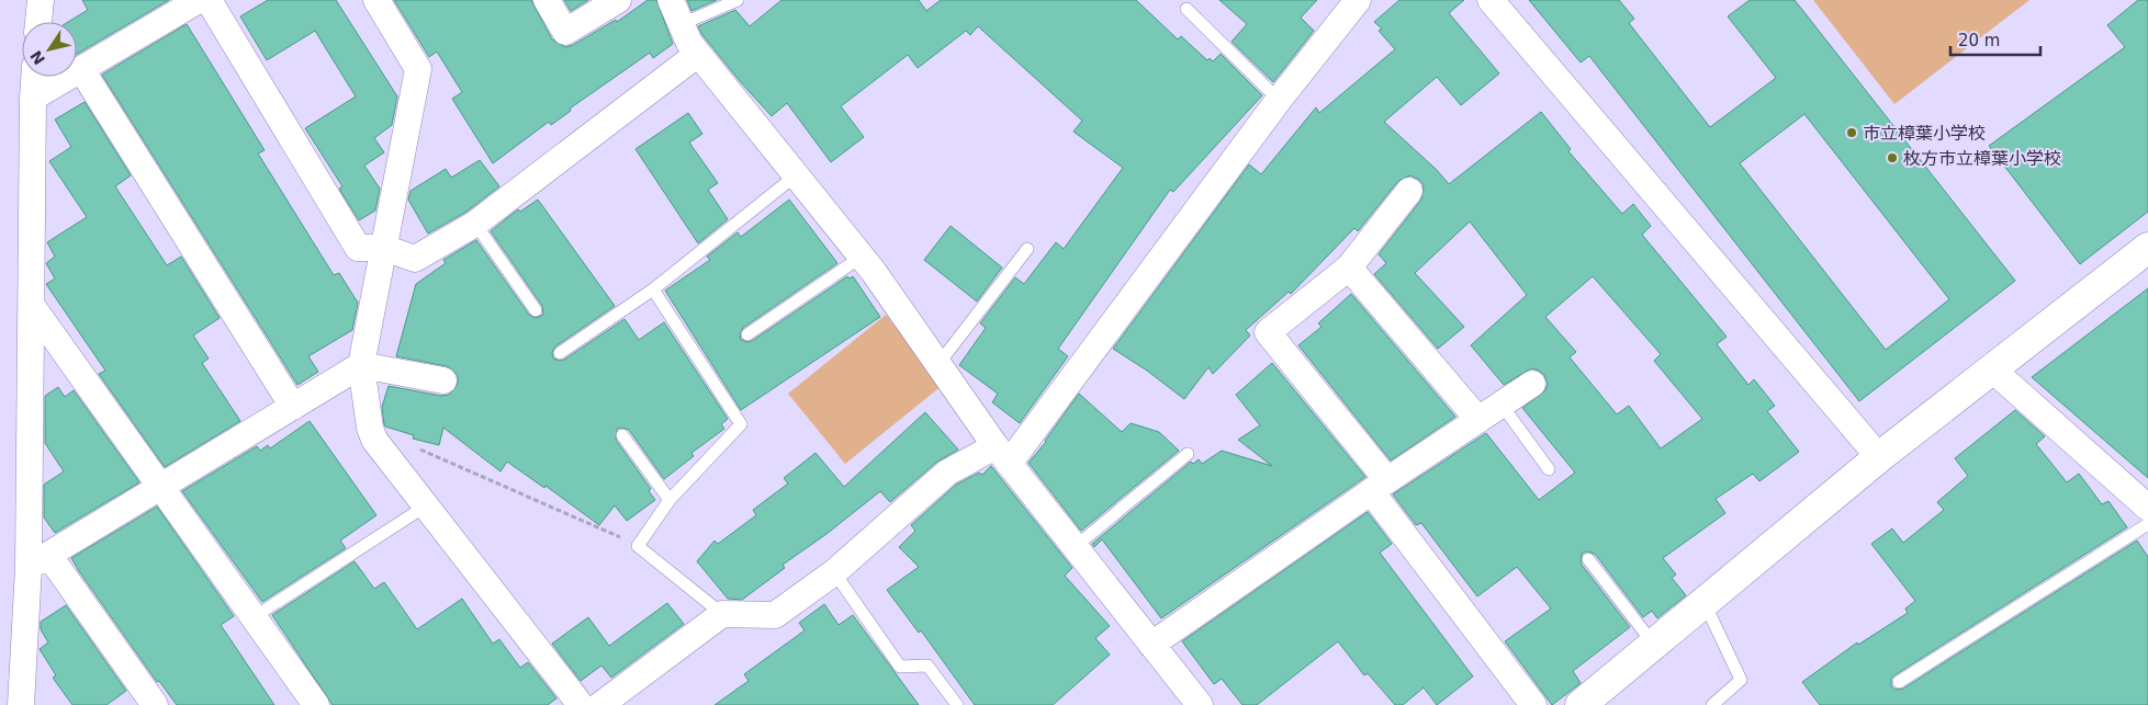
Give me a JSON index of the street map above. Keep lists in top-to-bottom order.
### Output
{
  "places": ["市立樟葉小学校", "枚方市立樟葉小学校"],
  "scale_bar": "20 m",
  "north": "bottom left"
}
